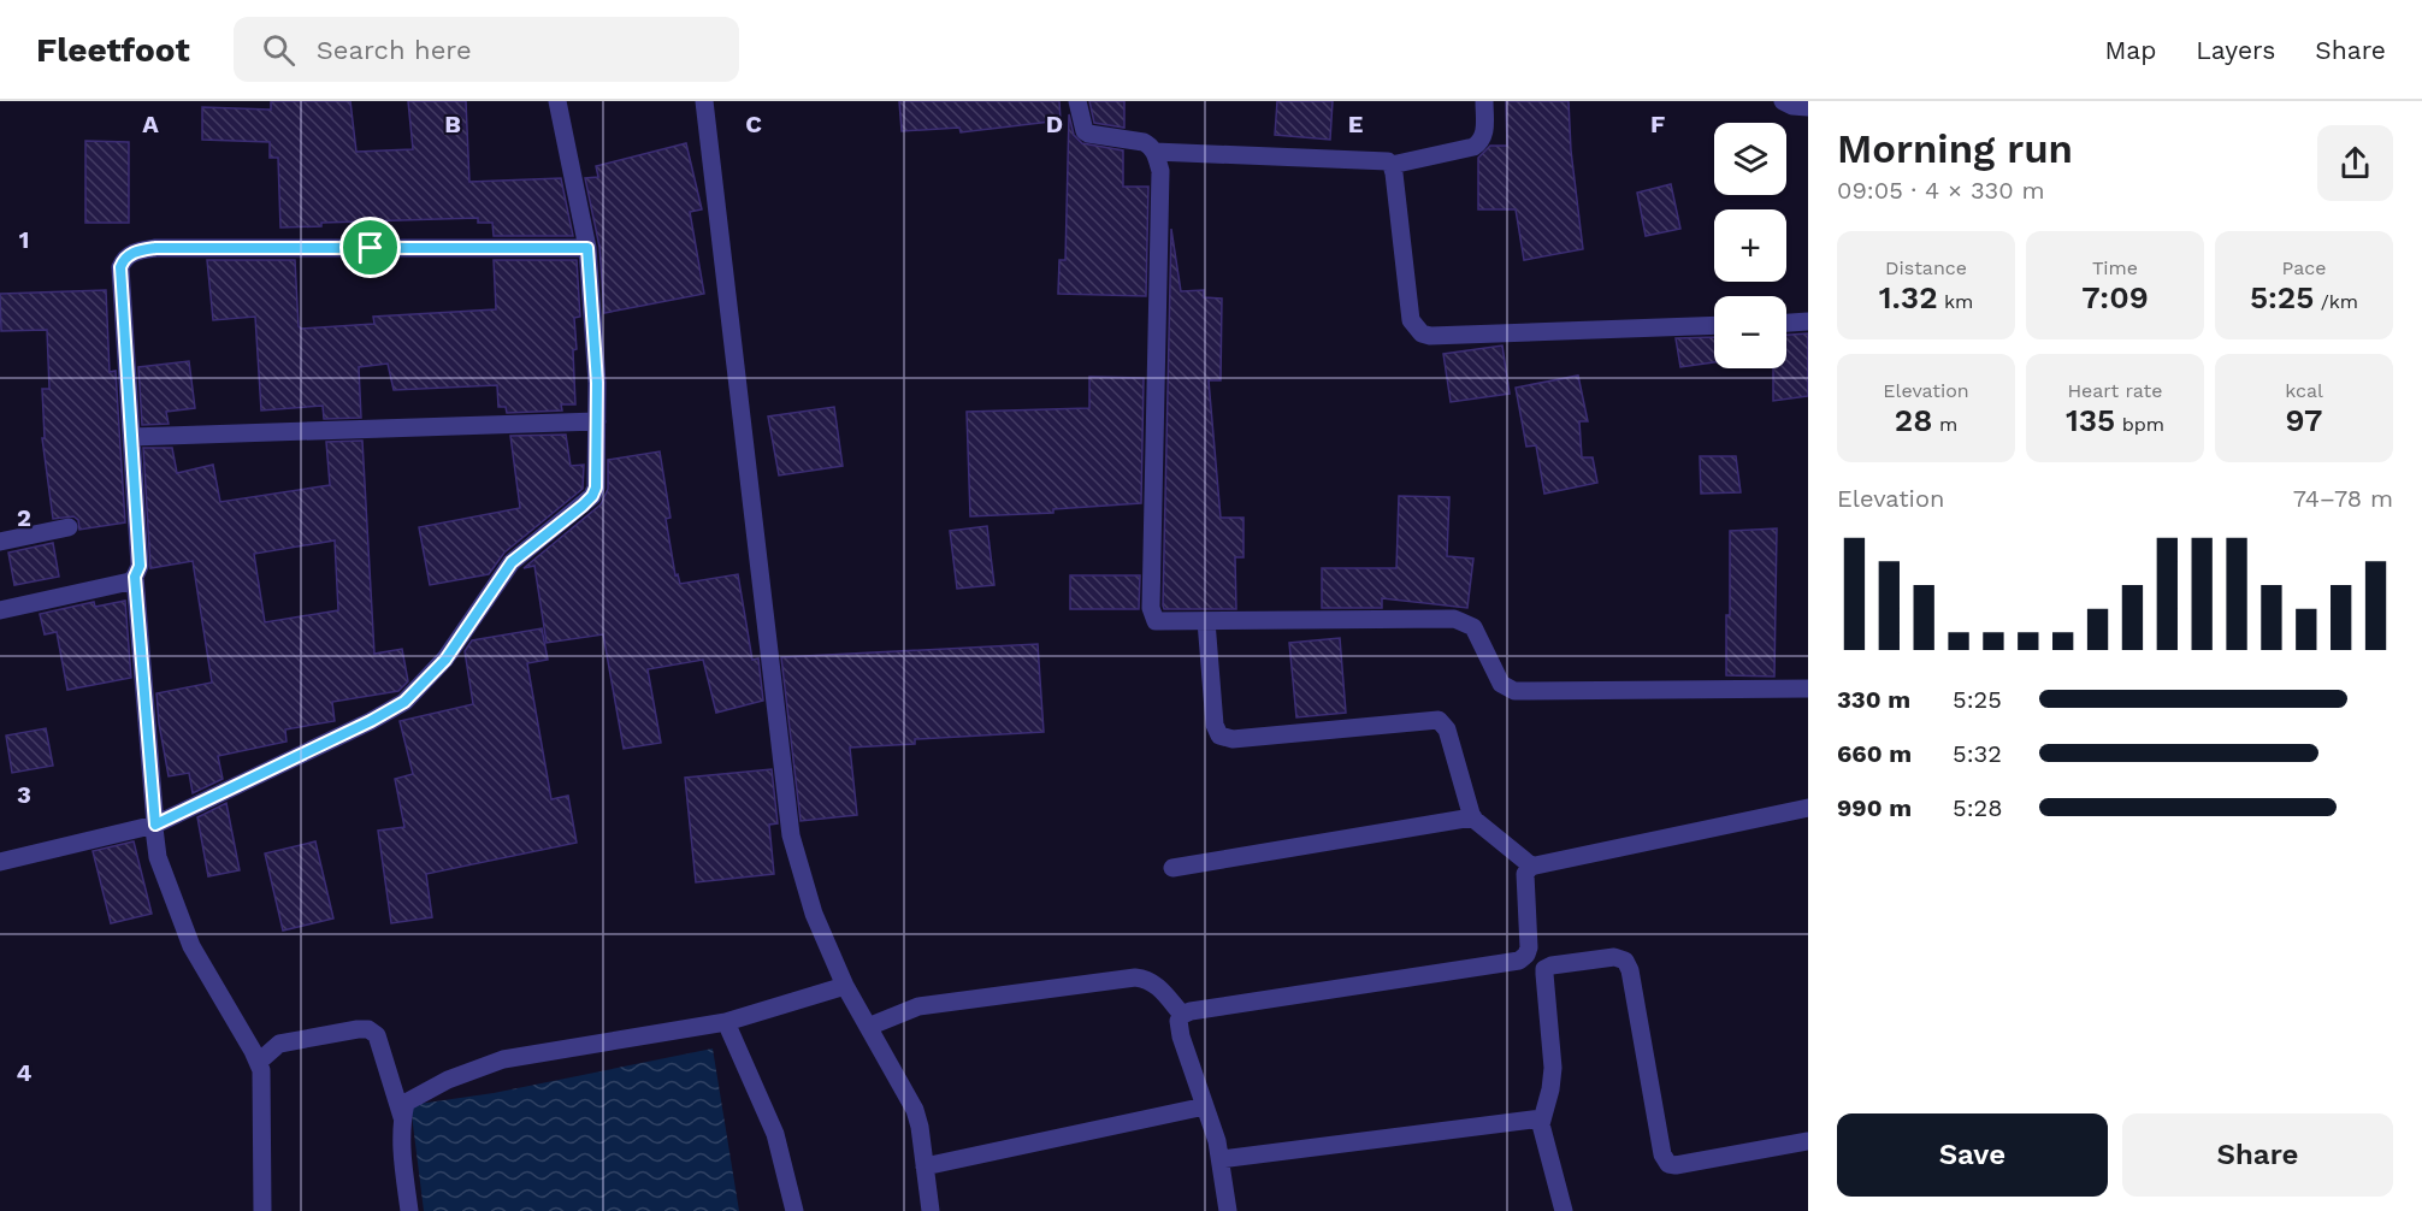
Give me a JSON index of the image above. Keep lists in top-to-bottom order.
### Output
{
  "page": {
    "header": "Fleetfoot",
    "search": "Search here",
    "nav": ["Map", "Layers", "Share"],
    "heading": ["Morning run", "09:05 · 4 × 330 m"],
    "map_buttons": ["+", "−"],
    "stats": [
      ["Distance", "1.32 km"],
      ["Time", "7:09"],
      ["Pace", "5:25 /km"],
      ["Elevation", "28 m"],
      ["Heart rate", "135 bpm"],
      ["kcal", "97"]
    ],
    "chart": ["Elevation", "74–78 m"],
    "list": [
      {
        "name": "330 m",
        "note": "5:25"
      },
      {
        "name": "660 m",
        "note": "5:32"
      },
      {
        "name": "990 m",
        "note": "5:28"
      }
    ],
    "buttons": ["Save", "Share"]
  },
  "grid": {
    "columns": [
      "A",
      "B",
      "C",
      "D",
      "E",
      "F"
    ],
    "rows": [
      "1",
      "2",
      "3",
      "4"
    ]
  }
}
